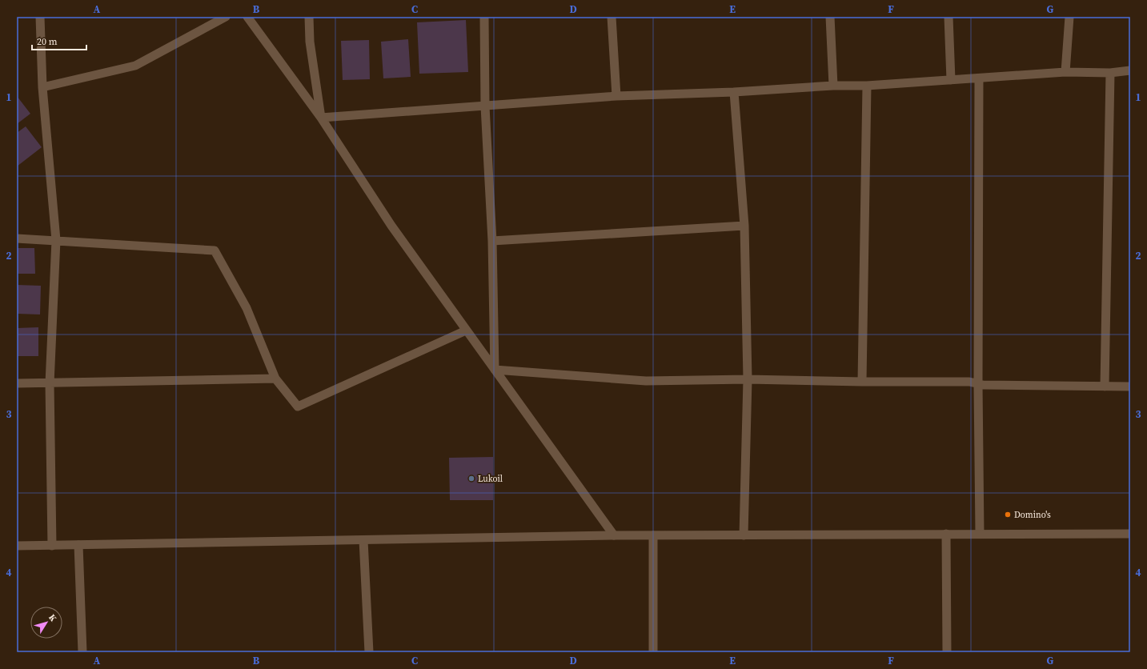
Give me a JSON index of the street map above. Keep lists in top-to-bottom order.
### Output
{
  "places": ["Lukoil", "Domino's"],
  "scale_bar": "20 m",
  "north": "top right",
  "grid": {
    "columns": [
      "A",
      "B",
      "C",
      "D",
      "E",
      "F",
      "G"
    ],
    "rows": [
      "1",
      "2",
      "3",
      "4"
    ]
  }
}
